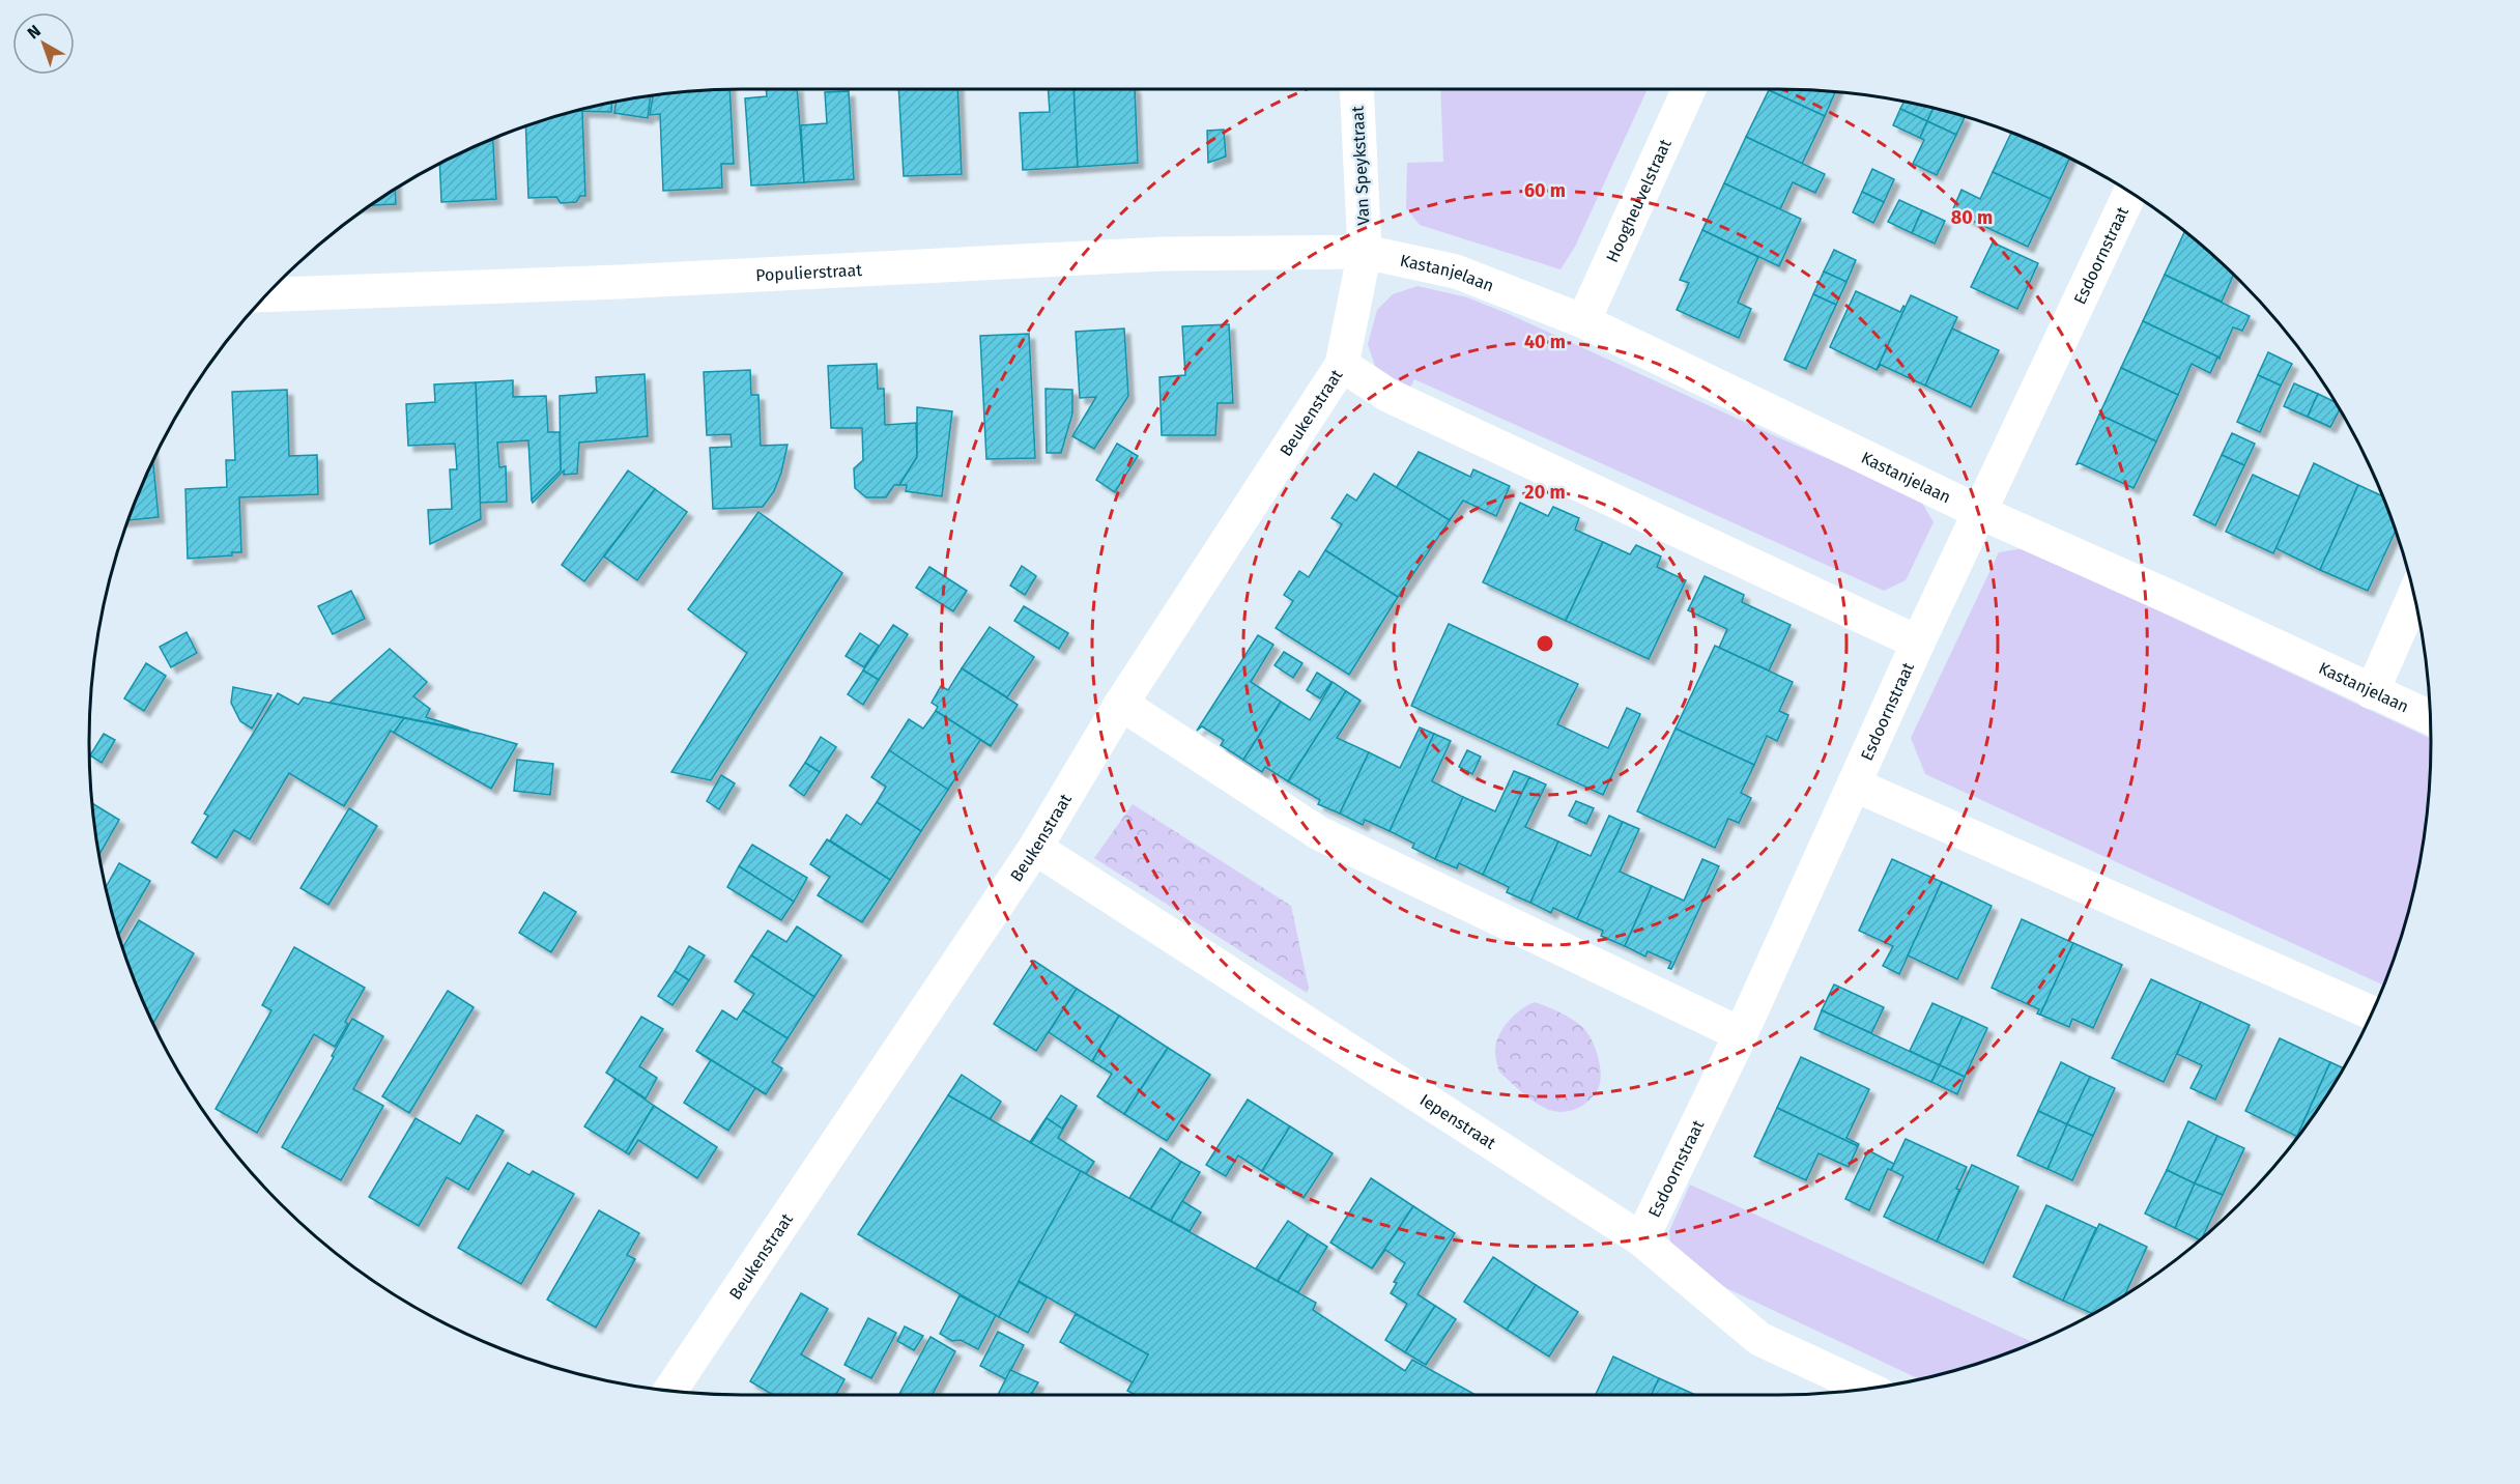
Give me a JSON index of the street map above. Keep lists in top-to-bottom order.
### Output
{
  "streets": {
    "street": [
      "Van Speykstraat",
      "Hoogheuvelstraat",
      "Esdoornstraat",
      "Populierstraat",
      "Kastanjelaan",
      "Beukenstraat",
      "Iepenstraat"
    ]
  },
  "crossings": [
    ["Van Speykstraat", "Populierstraat"],
    ["Van Speykstraat", "Kastanjelaan"],
    ["Van Speykstraat", "Beukenstraat"],
    ["Hoogheuvelstraat", "Kastanjelaan"],
    ["Esdoornstraat", "Kastanjelaan"],
    ["Esdoornstraat", "Iepenstraat"],
    ["Populierstraat", "Kastanjelaan"],
    ["Populierstraat", "Beukenstraat"],
    ["Kastanjelaan", "Beukenstraat"],
    ["Beukenstraat", "Iepenstraat"]
  ],
  "north": "top left",
  "rings": [
    "60 m",
    "80 m",
    "40 m",
    "20 m"
  ]
}
